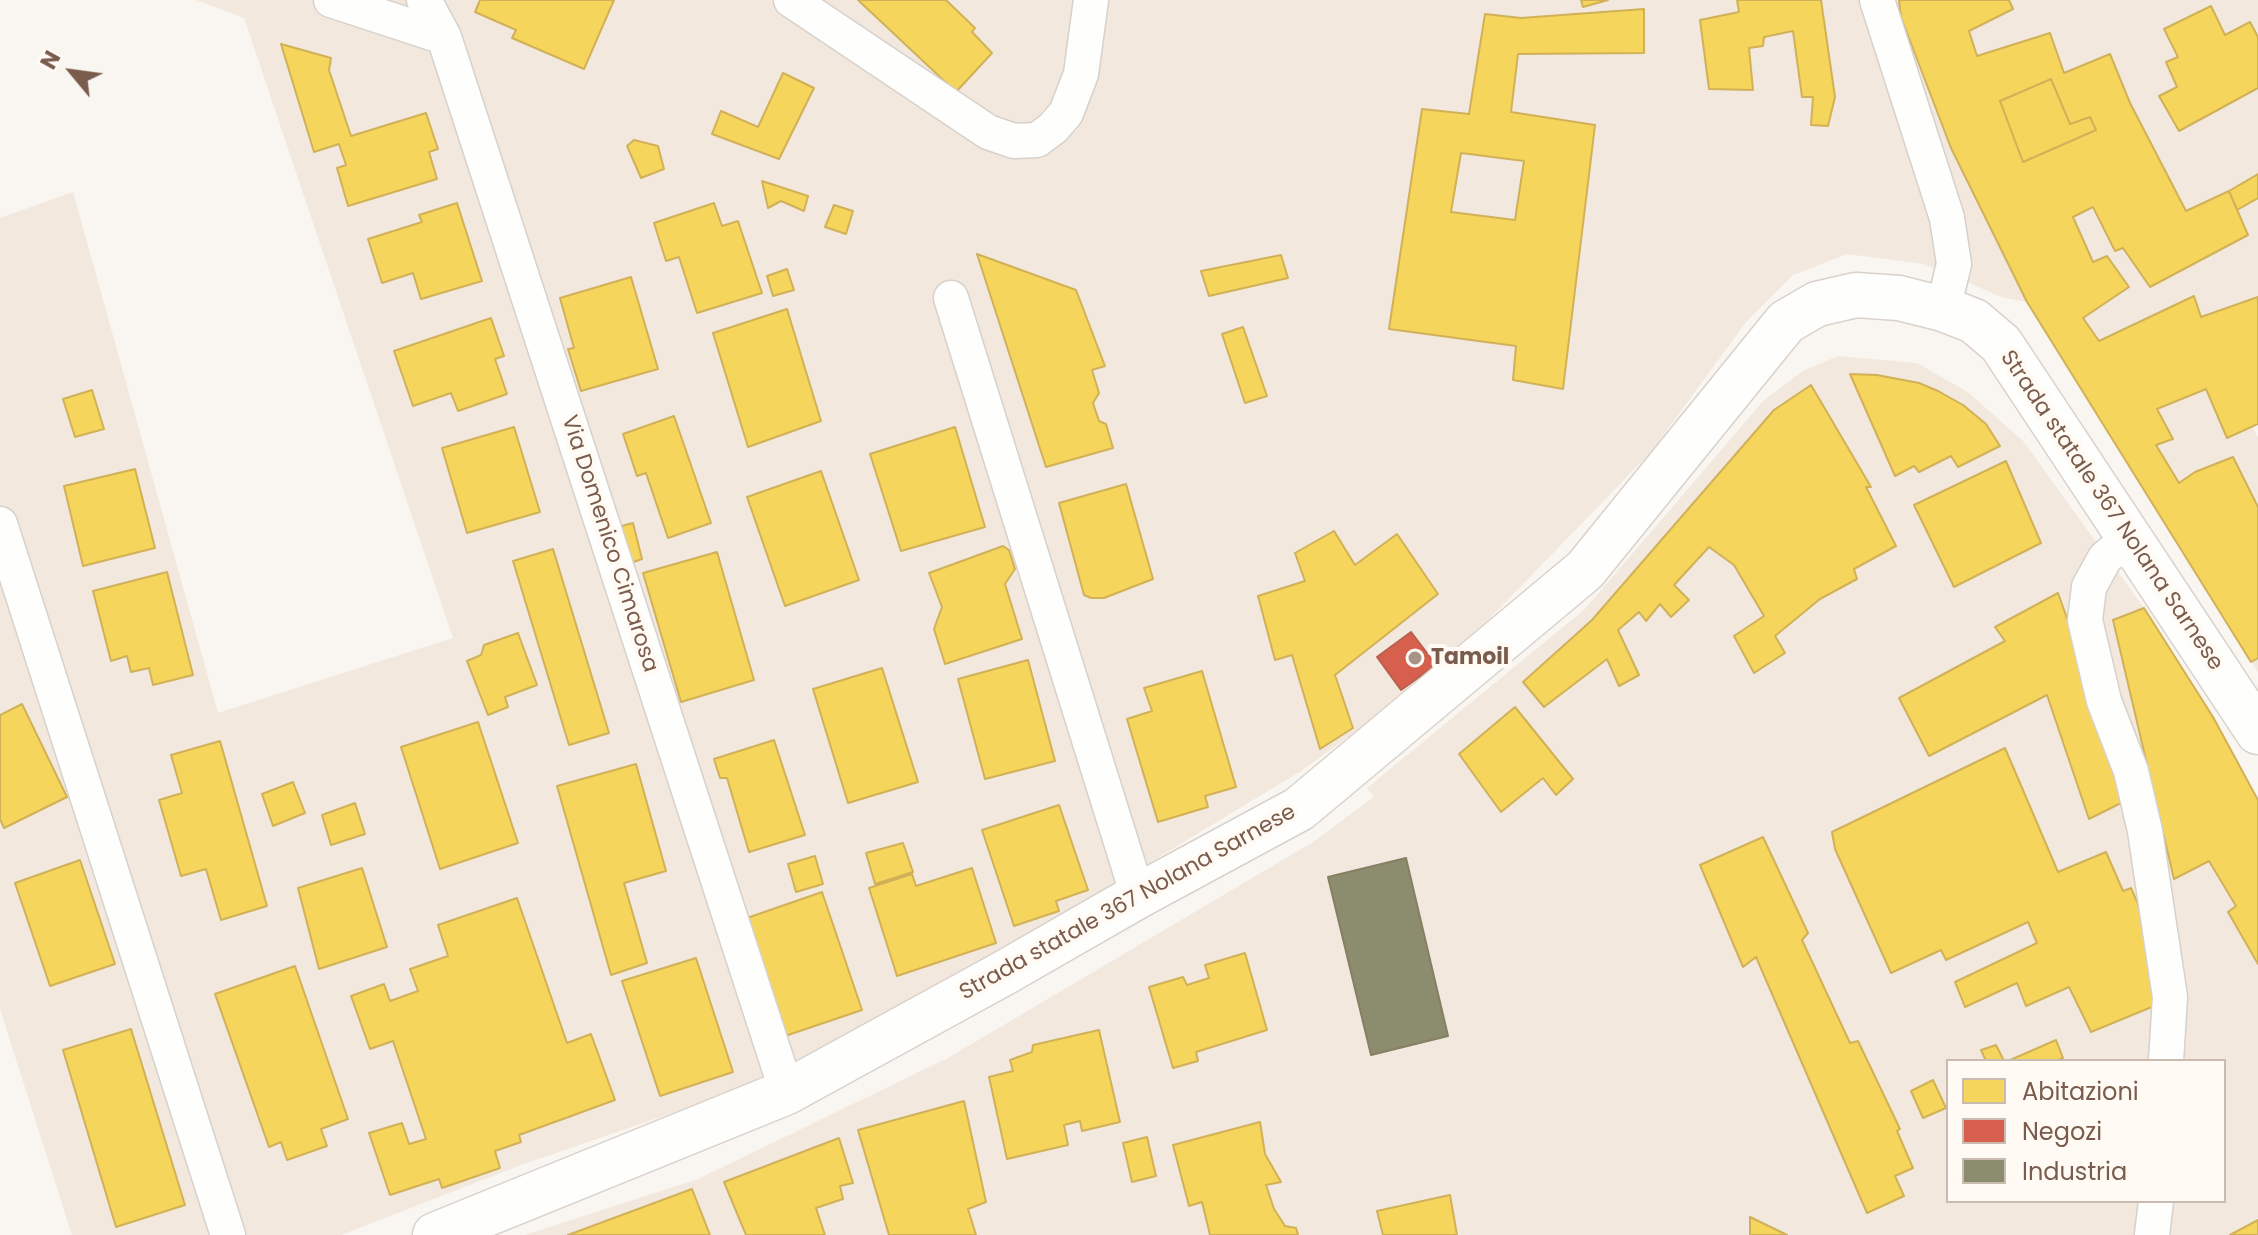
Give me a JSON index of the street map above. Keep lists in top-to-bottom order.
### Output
{
  "streets": {
    "main road": ["Strada statale 367 Nolana Sarnese"],
    "street": ["Via Domenico Cimarosa"]
  },
  "crossings": [
    ["Strada statale 367 Nolana Sarnese", "Via Domenico Cimarosa"]
  ],
  "places": ["Tamoil"],
  "legend": ["Abitazioni", "Negozi", "Industria"],
  "north": "top left"
}
